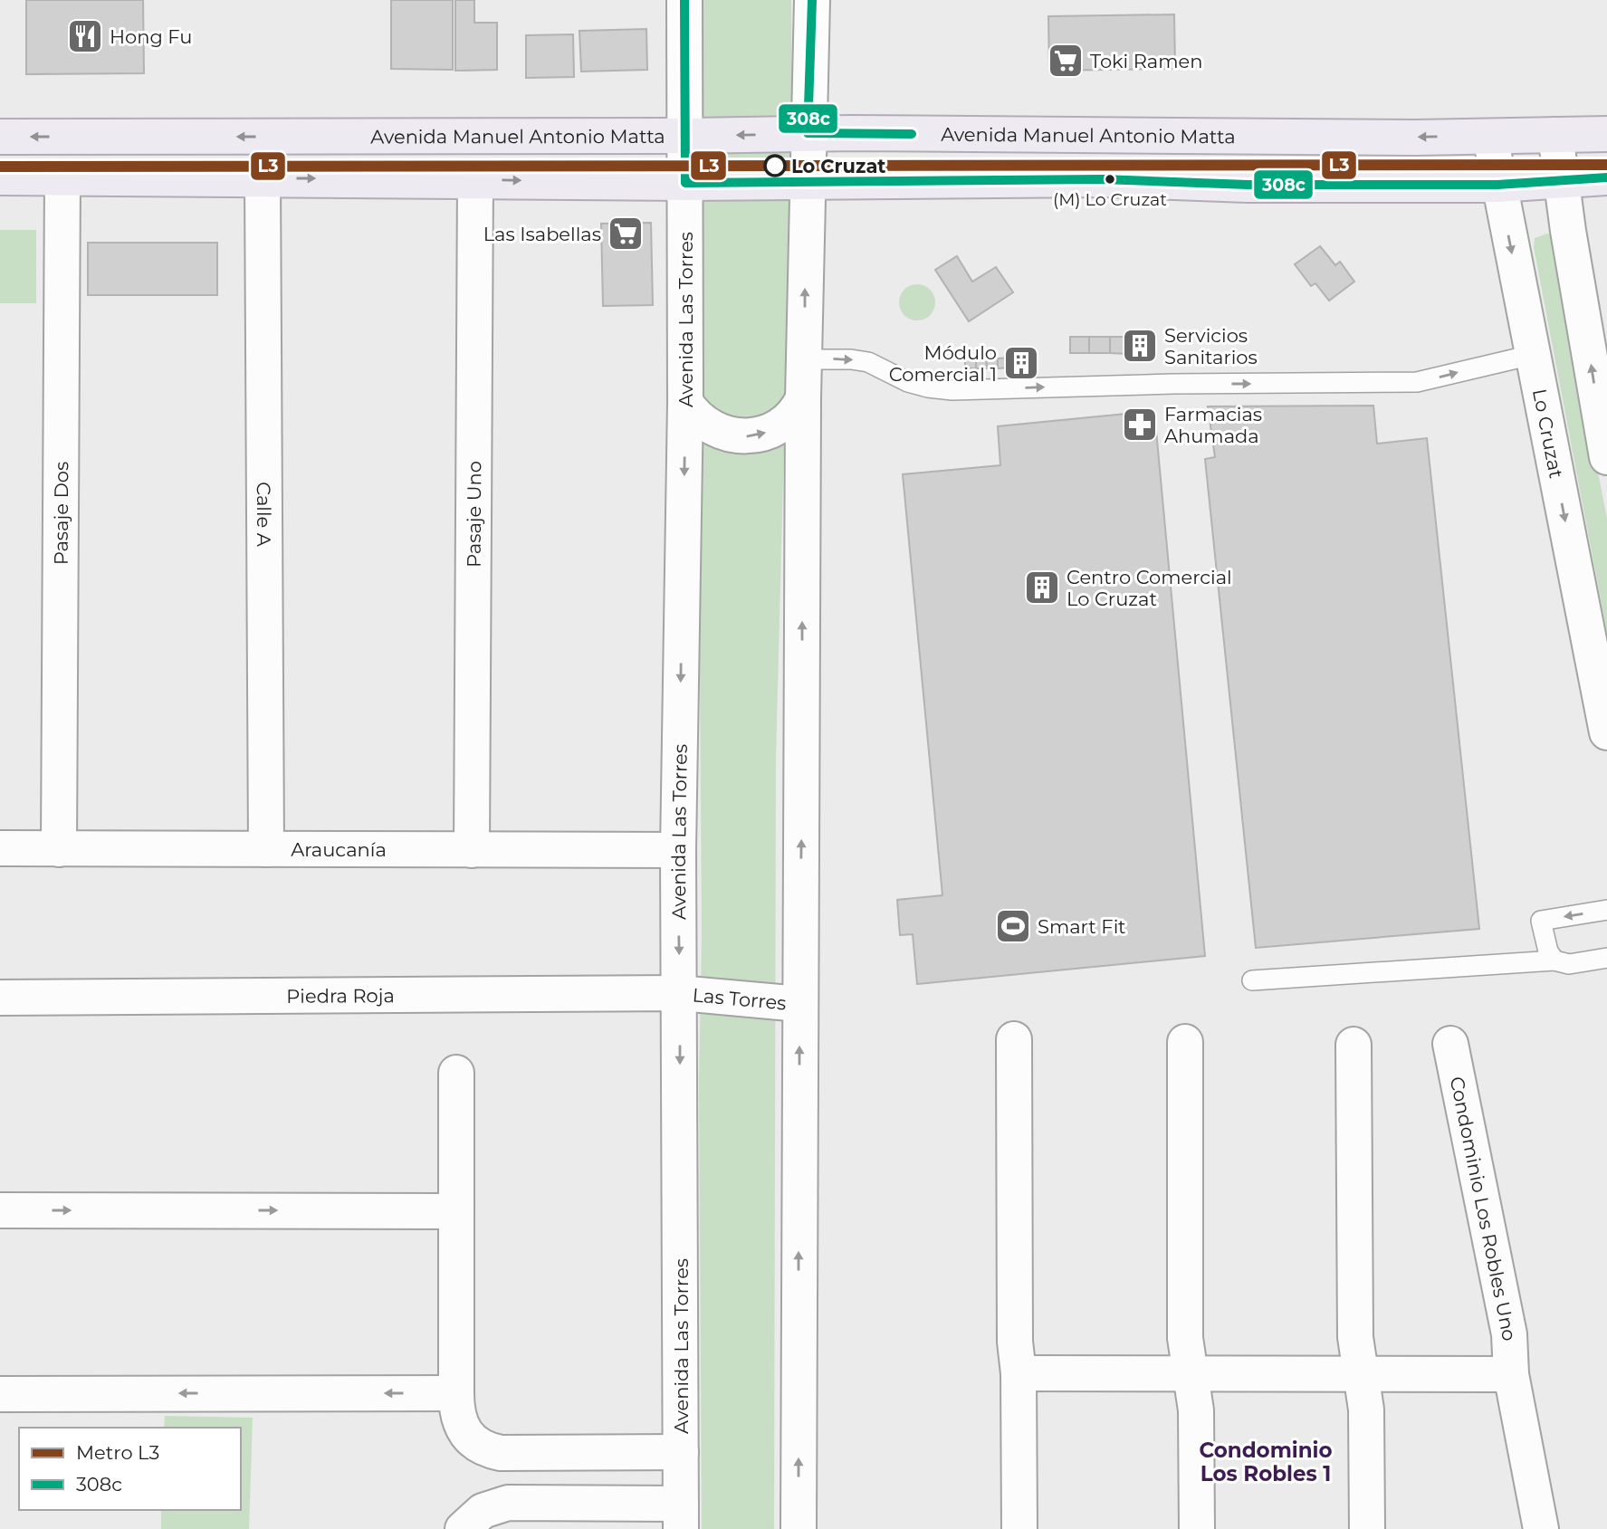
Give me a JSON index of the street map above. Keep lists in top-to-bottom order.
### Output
{
  "streets": {
    "main road": ["Avenida Manuel Antonio Matta"],
    "street": [
      "Avenida Las Torres",
      "Lo Cruzat",
      "Pasaje Dos",
      "Calle A",
      "Pasaje Uno",
      "Araucanía",
      "Piedra Roja",
      "Las Torres",
      "Condominio Los Robles Uno"
    ]
  },
  "crossings": [
    ["Avenida Manuel Antonio Matta", "Avenida Las Torres"],
    ["Avenida Manuel Antonio Matta", "Lo Cruzat"],
    ["Avenida Las Torres", "Araucanía"],
    ["Avenida Las Torres", "Piedra Roja"],
    ["Avenida Las Torres", "Las Torres"],
    ["Pasaje Dos", "Araucanía"],
    ["Calle A", "Araucanía"],
    ["Pasaje Uno", "Araucanía"],
    ["Piedra Roja", "Las Torres"]
  ],
  "districts": ["Condominio Los Robles 1"],
  "places": {
    "restaurant": ["Hong Fu"],
    "supermarket": ["Toki Ramen", "Las Isabellas"],
    "other": ["Lo Cruzat", "(M) Lo Cruzat"],
    "building": ["Servicios Sanitarios", "Módulo Comercial 1", "Centro Comercial Lo Cruzat"],
    "pharmacy": ["Farmacias Ahumada"],
    "sports": ["Smart Fit"]
  },
  "lines": ["transit line 308c", "metro line L3"],
  "legend": ["Metro L3", "308c"]
}
